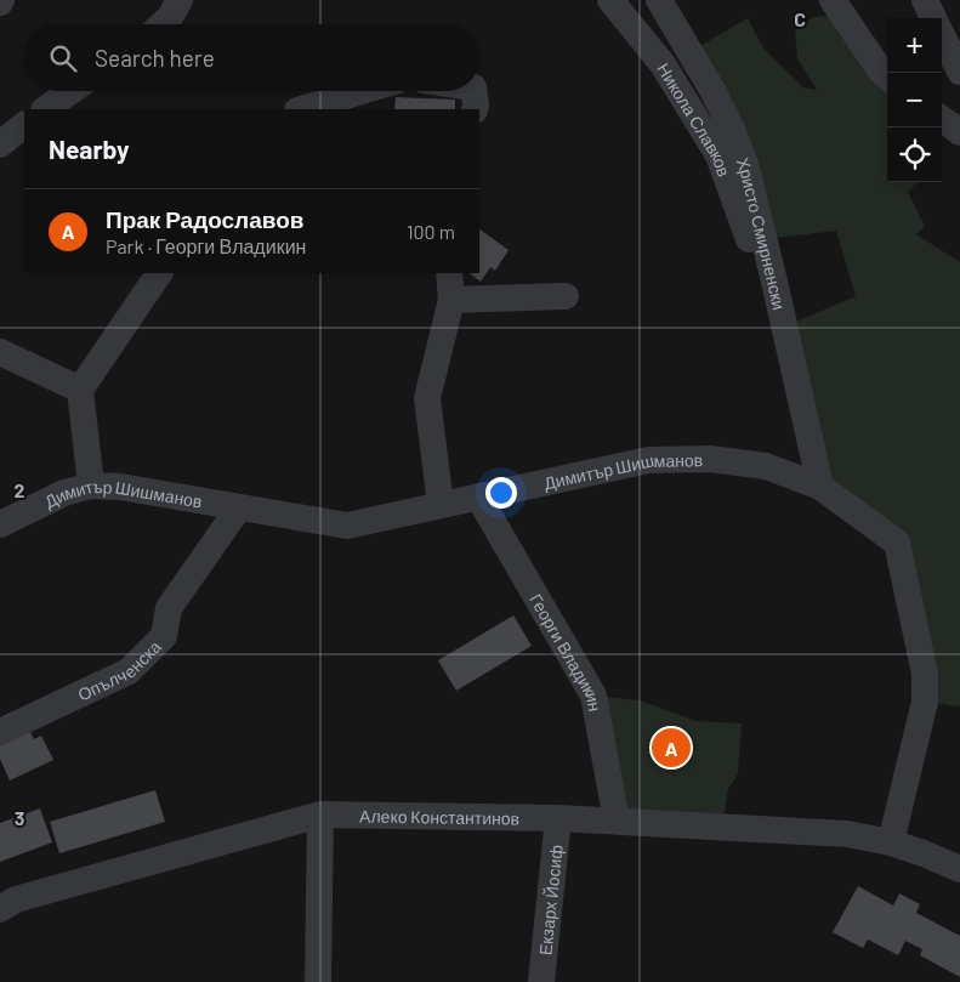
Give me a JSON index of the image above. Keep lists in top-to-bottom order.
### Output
{
  "streets": {
    "street": [
      "Никола Славков",
      "Христо Смирненски",
      "Димитър Шишманов",
      "Георги Владикин",
      "Опълченска",
      "Алеко Константинов",
      "Екзарх Йосиф"
    ]
  },
  "crossings": [
    ["Никола Славков", "Христо Смирненски"],
    ["Христо Смирненски", "Димитър Шишманов"],
    ["Димитър Шишманов", "Георги Владикин"],
    ["Димитър Шишманов", "Опълченска"],
    ["Димитър Шишманов", "Алеко Константинов"],
    ["Георги Владикин", "Алеко Константинов"],
    ["Алеко Константинов", "Екзарх Йосиф"]
  ],
  "page": {
    "map_buttons": ["+", "−"],
    "search": "Search here",
    "heading": "Nearby",
    "list": [
      {
        "mark": "A",
        "name": "Прак Радославов",
        "note": "Park · Георги Владикин",
        "value": "100 m"
      }
    ],
    "pins": "A"
  },
  "grid": {
    "columns": ["C"],
    "rows": ["2", "3"]
  }
}
